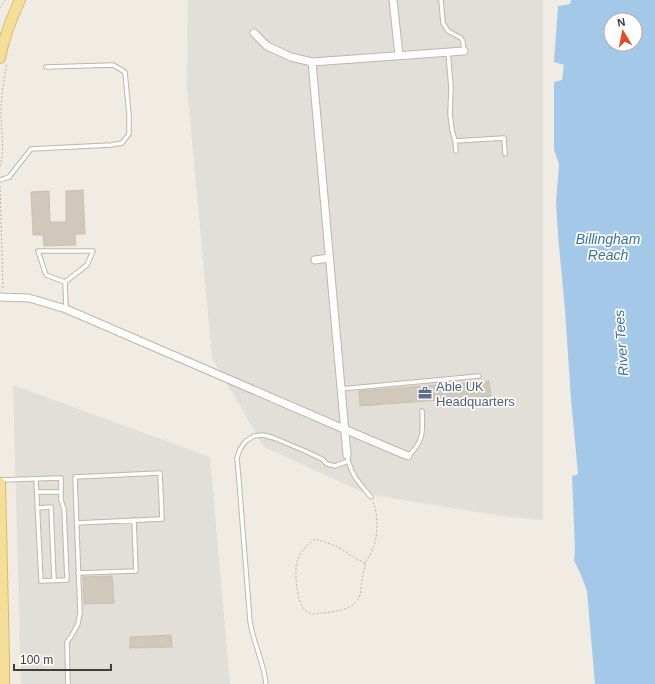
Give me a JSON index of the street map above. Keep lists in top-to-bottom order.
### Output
{
  "water": ["Billingham Reach", "River Tees"],
  "places": {
    "office": ["Able UK Headquarters"]
  },
  "scale_bar": "100 m",
  "north": "top"
}
